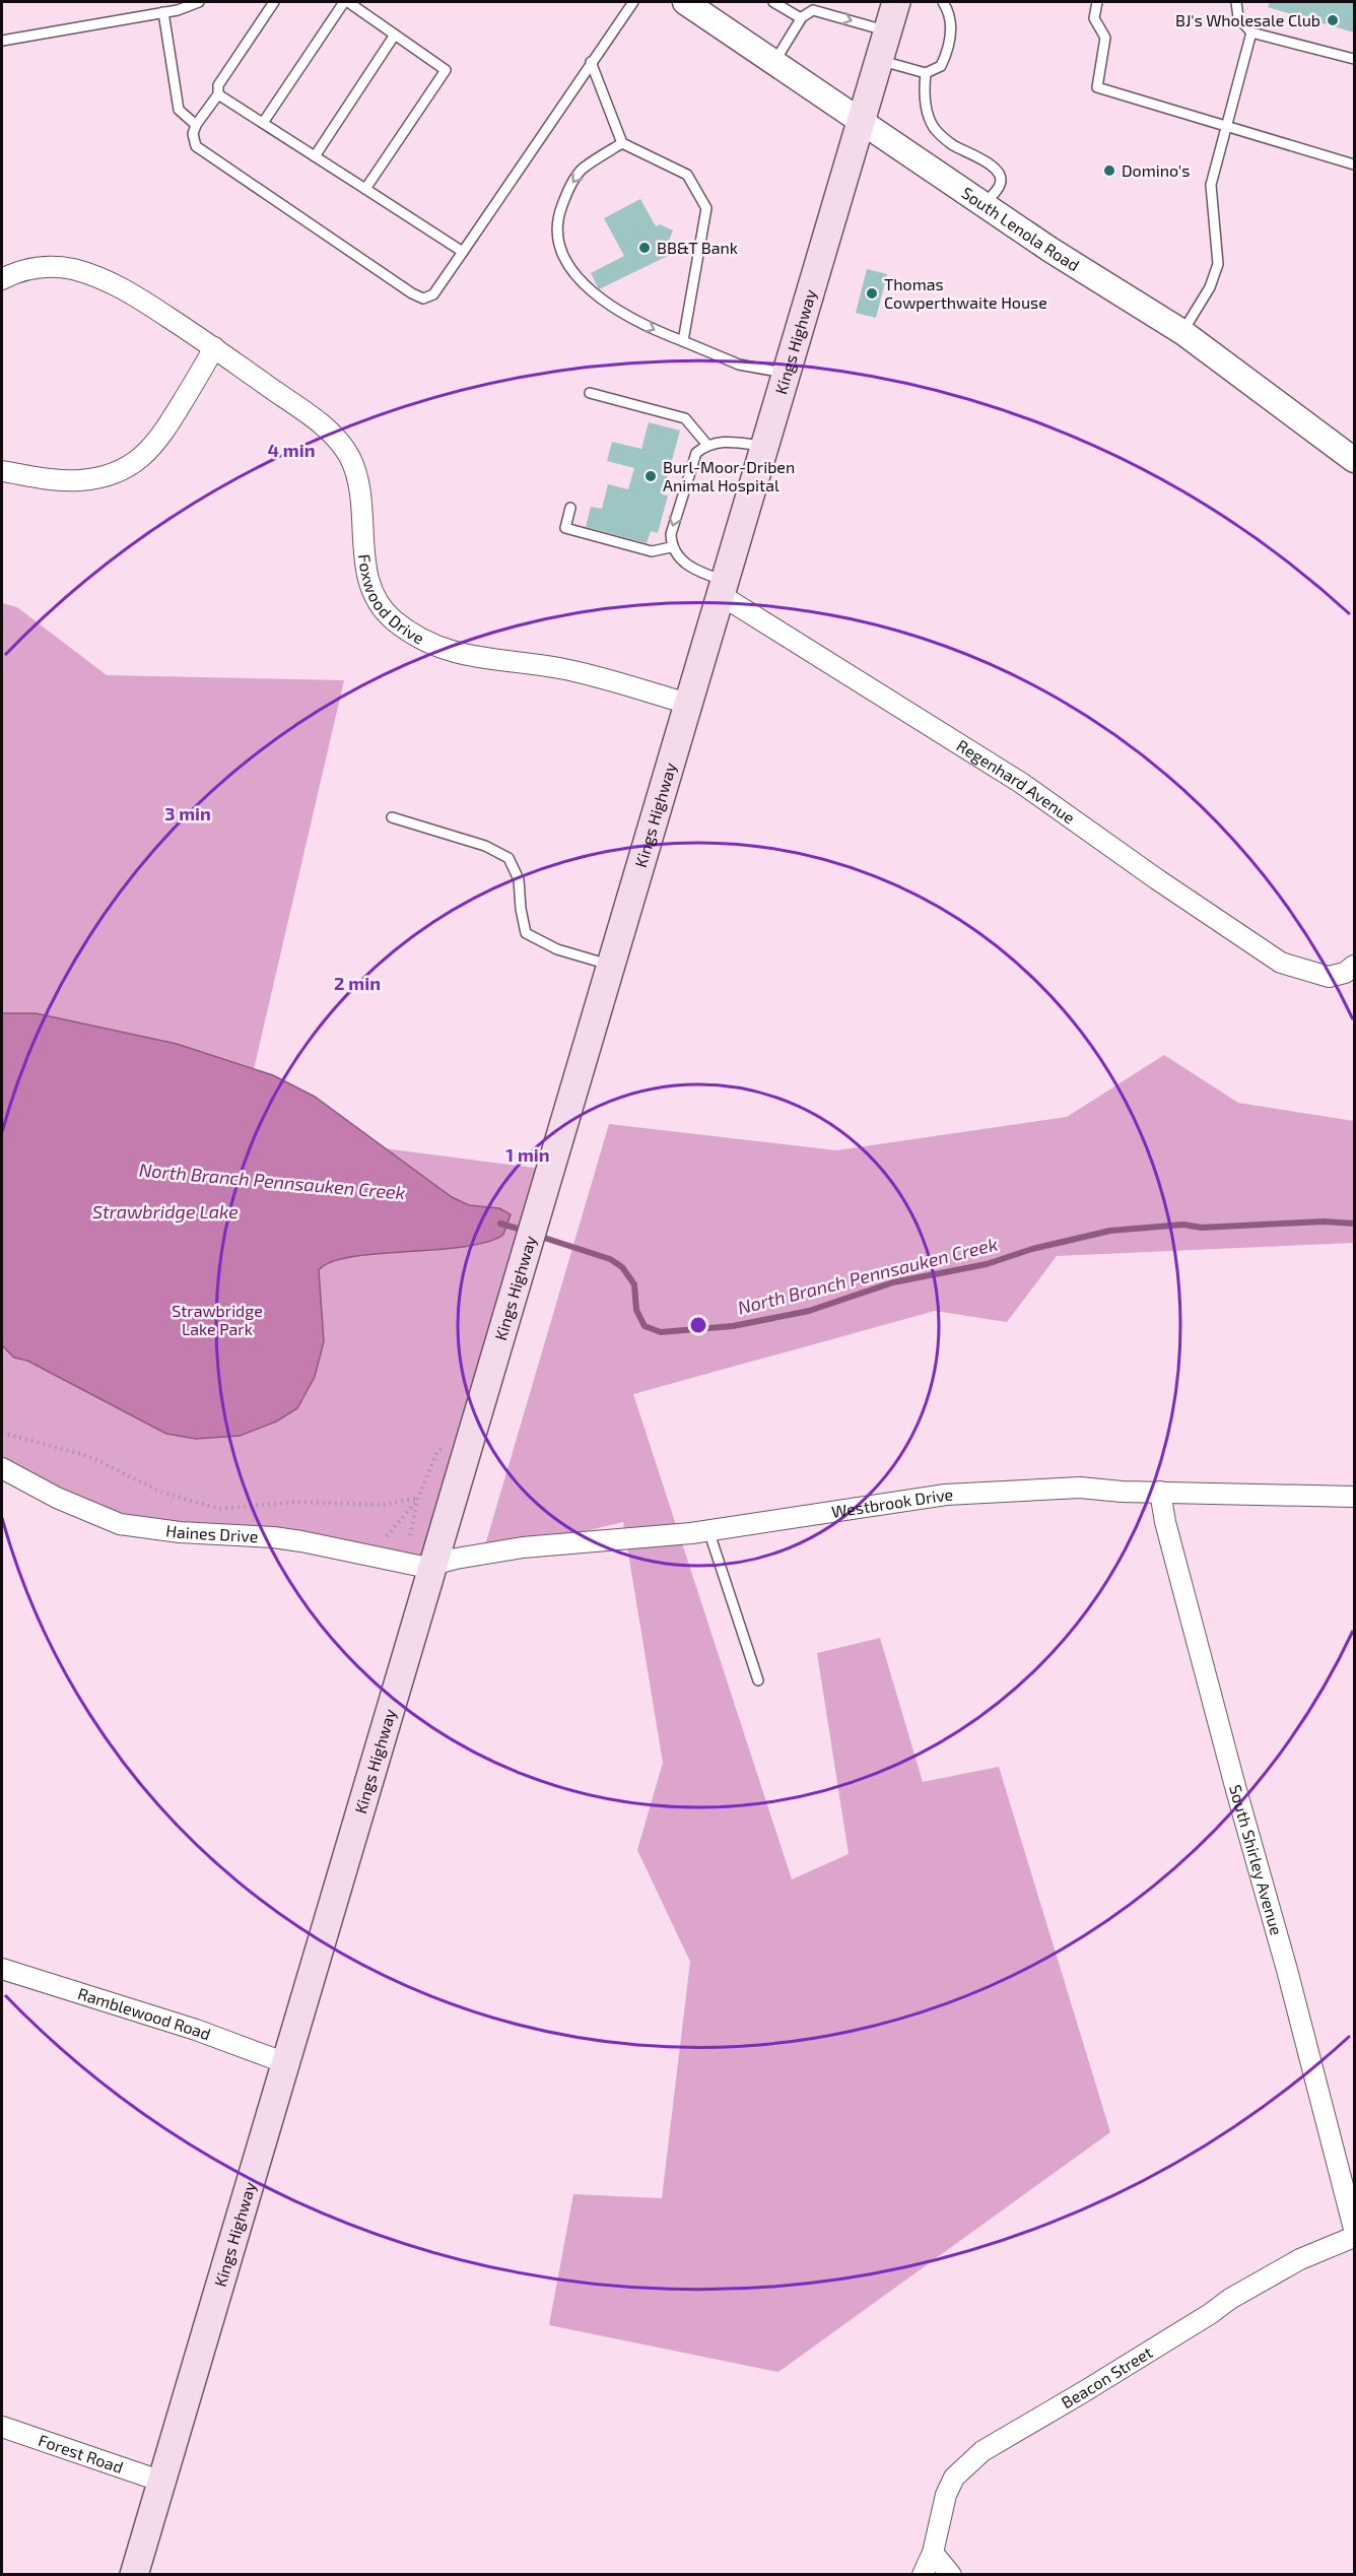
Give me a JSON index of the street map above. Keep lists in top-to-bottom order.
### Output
{
  "streets": {
    "main road": ["Kings Highway"],
    "street": [
      "South Lenola Road",
      "Foxwood Drive",
      "Regenhard Avenue",
      "Westbrook Drive",
      "Haines Drive",
      "South Shirley Avenue",
      "Ramblewood Road",
      "Beacon Street",
      "Forest Road"
    ]
  },
  "crossings": [
    ["South Lenola Road", "Kings Highway"],
    ["Kings Highway", "Foxwood Drive"],
    ["Kings Highway", "Regenhard Avenue"],
    ["Kings Highway", "Westbrook Drive"],
    ["Kings Highway", "Haines Drive"],
    ["Kings Highway", "Ramblewood Road"],
    ["Kings Highway", "Forest Road"],
    ["Westbrook Drive", "Haines Drive"],
    ["Westbrook Drive", "South Shirley Avenue"]
  ],
  "water": ["North Branch Pennsauken Creek", "Strawbridge Lake"],
  "parks": ["Strawbridge Lake Park"],
  "places": [
    "BJ's Wholesale Club",
    "Domino's",
    "BB&T Bank",
    "Thomas Cowperthwaite House",
    "Burl-Moor-Driben Animal Hospital"
  ],
  "rings": [
    "4 min",
    "3 min",
    "2 min",
    "1 min"
  ]
}
